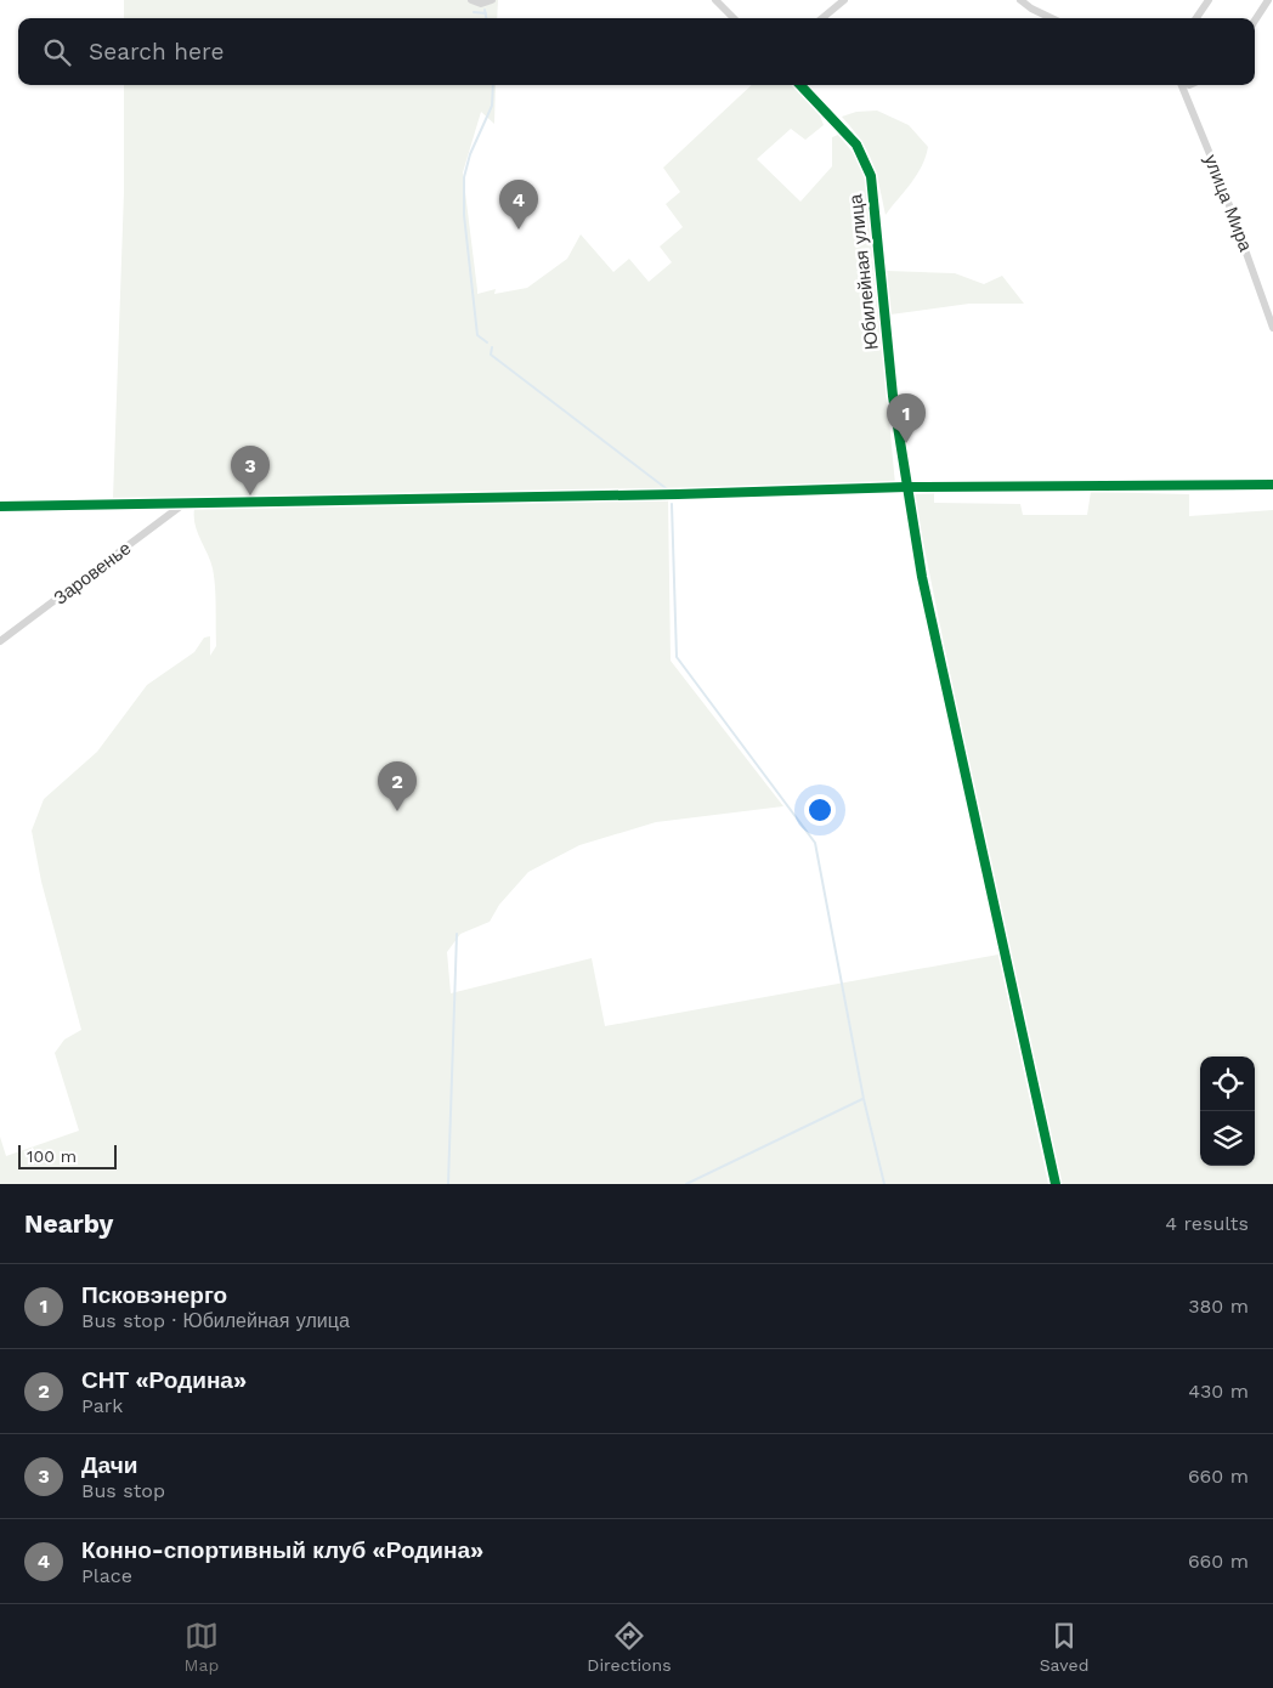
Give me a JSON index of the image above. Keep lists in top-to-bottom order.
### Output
{
  "streets": {
    "street": ["улица Мира", "Юбилейная улица", "Заровенье"]
  },
  "scale_bar": "100 m",
  "page": {
    "search": "Search here",
    "pins": [
      "4",
      "1",
      "3",
      "2"
    ],
    "scale": "100 m",
    "heading": ["Nearby", "4 results"],
    "list": [
      {
        "mark": "1",
        "name": "Псковэнерго",
        "note": "Bus stop · Юбилейная улица",
        "value": "380 m"
      },
      {
        "mark": "2",
        "name": "СНТ «Родина»",
        "note": "Park",
        "value": "430 m"
      },
      {
        "mark": "3",
        "name": "Дачи",
        "note": "Bus stop",
        "value": "660 m"
      },
      {
        "mark": "4",
        "name": "Конно-спортивный клуб «Родина»",
        "note": "Place",
        "value": "660 m"
      }
    ],
    "nav": ["Map", "Directions", "Saved"]
  }
}
